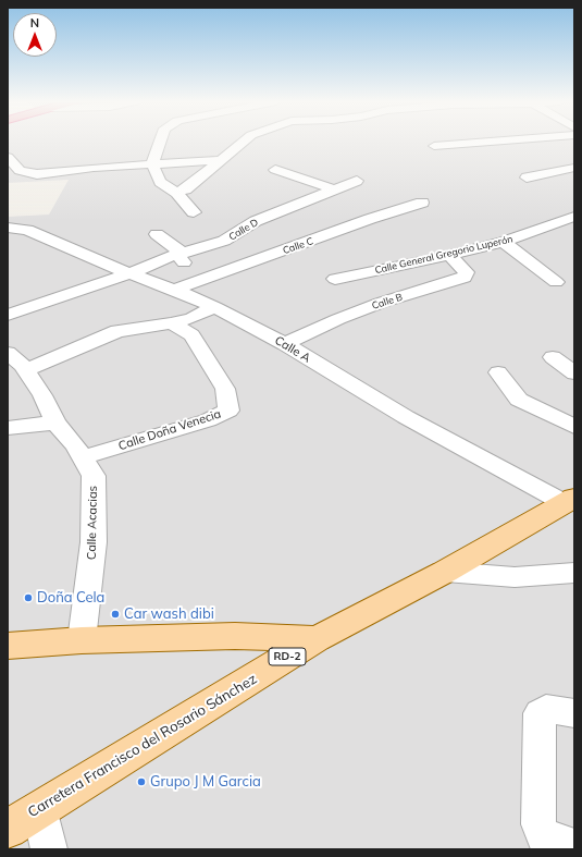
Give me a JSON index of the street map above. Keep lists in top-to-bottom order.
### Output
{
  "streets": {
    "main road": ["RD-2", "Carretera Francisco del Rosario Sánchez"],
    "street": [
      "Calle D",
      "Calle C",
      "Calle General Gregorio Luperón",
      "Calle B",
      "Calle A",
      "Calle Doña Venecia",
      "Calle Acacias"
    ]
  },
  "crossings": [
    ["Calle D", "Calle A"],
    ["Calle C", "Calle A"],
    ["Calle General Gregorio Luperón", "Calle B"],
    ["Calle B", "Calle A"],
    ["Calle A", "Carretera Francisco del Rosario Sánchez"],
    ["Calle Doña Venecia", "Calle Acacias"]
  ],
  "places": ["Doña Cela", "Car wash dibi", "Grupo J M Garcia"],
  "north": "top"
}
